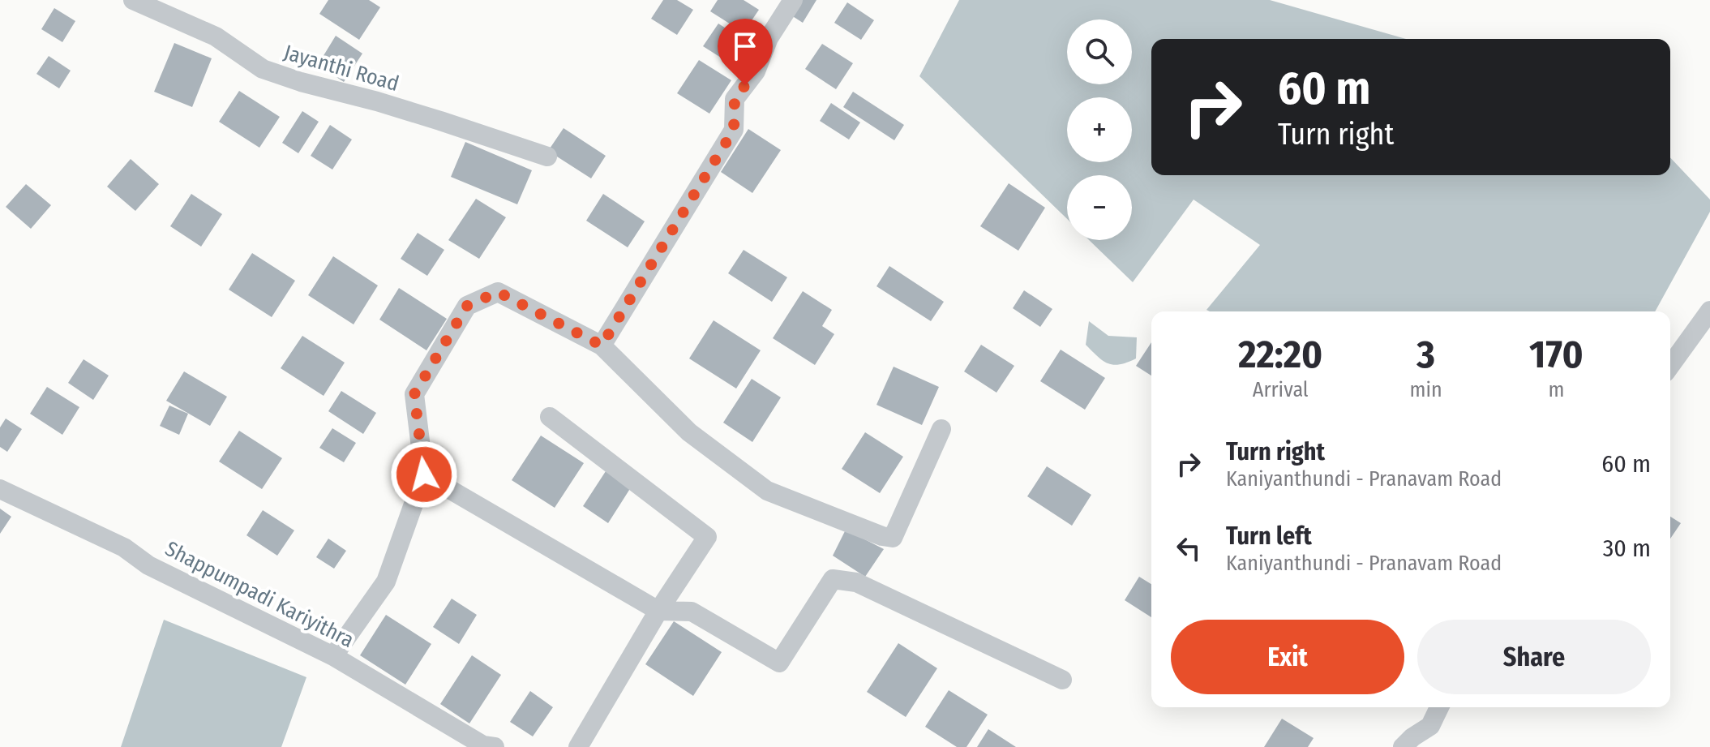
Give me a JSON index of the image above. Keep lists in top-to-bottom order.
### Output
{
  "streets": {
    "street": ["Jayanthi Road", "Shappumpadi Kariyithra"]
  },
  "page": {
    "map_buttons": ["+", "−"],
    "turn": ["60 m", "Turn right"],
    "eta": [
      "22:20",
      "Arrival",
      "3",
      "min",
      "170",
      "m"
    ],
    "list": [
      {
        "name": "Turn right",
        "note": "Kaniyanthundi - Pranavam Road",
        "value": "60 m"
      },
      {
        "name": "Turn left",
        "note": "Kaniyanthundi - Pranavam Road",
        "value": "30 m"
      }
    ],
    "buttons": ["Exit", "Share"]
  }
}
